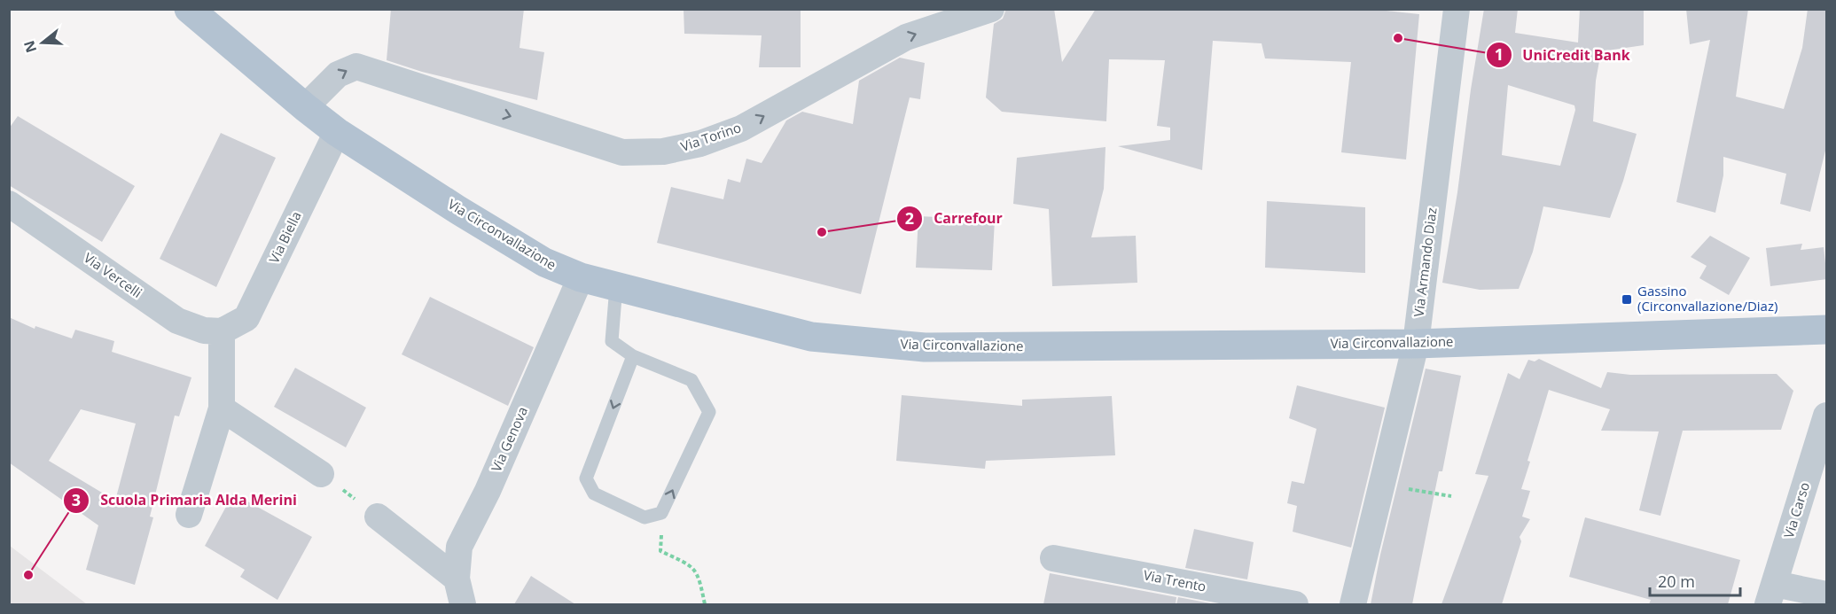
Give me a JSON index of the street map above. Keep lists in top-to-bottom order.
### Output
{
  "streets": {
    "main road": ["Via Circonvallazione"],
    "street": [
      "Via Torino",
      "Via Biella",
      "Via Armando Diaz",
      "Via Vercelli",
      "Via Genova",
      "Via Carso",
      "Via Trento"
    ]
  },
  "crossings": [
    ["Via Torino", "Via Circonvallazione"],
    ["Via Circonvallazione", "Via Biella"],
    ["Via Circonvallazione", "Via Armando Diaz"],
    ["Via Circonvallazione", "Via Genova"],
    ["Via Biella", "Via Vercelli"]
  ],
  "one_way": ["Via Torino"],
  "places": {
    "other": ["UniCredit Bank", "Carrefour", "Scuola Primaria Alda Merini"],
    "transit": ["Gassino (Circonvallazione/Diaz)"]
  },
  "scale_bar": "20 m",
  "north": "left"
}
